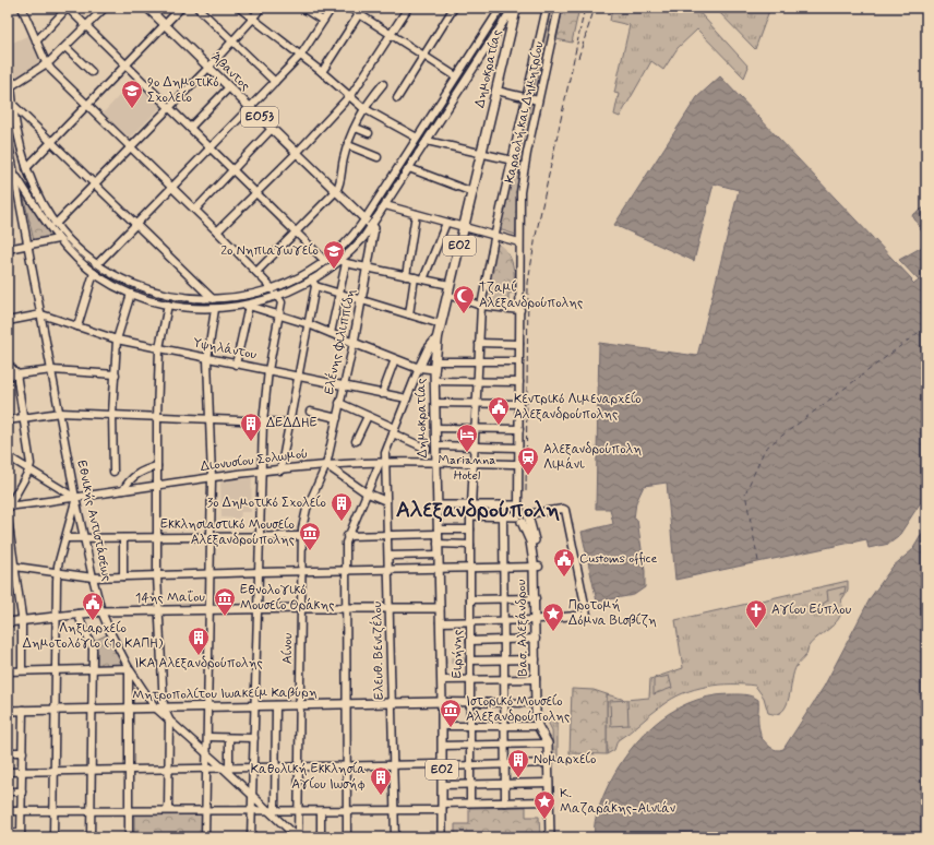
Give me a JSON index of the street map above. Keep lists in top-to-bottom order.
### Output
{
  "streets": {
    "highway": ["Δημοκρατίας", "ΕΟ2"],
    "main road": [
      "Άβαντος",
      "ΕΟ53",
      "Ελένης Φιλιππίδη",
      "14ης Μαΐου",
      "Βασ. Αλεξάνδρου",
      "Ειρήνης",
      "Μητροπολίτου Ιωακείμ Καβύρη"
    ],
    "street": [
      "Καραολή και Δημητρίου",
      "Υψηλάντου",
      "Διονυσίου Σολωμού",
      "Εθνικής Αντιστάσεως",
      "Αίνου",
      "Ελευθ. Βενιζέλου"
    ]
  },
  "crossings": [
    ["Δημοκρατίας", "Διονυσίου Σολωμού"],
    ["Δημοκρατίας", "14ης Μαΐου"],
    ["Δημοκρατίας", "Μητροπολίτου Ιωακείμ Καβύρη"],
    ["Άβαντος", "Ελένης Φιλιππίδη"],
    ["Καραολή και Δημητρίου", "Διονυσίου Σολωμού"],
    ["Καραολή και Δημητρίου", "Βασ. Αλεξάνδρου"],
    ["Ελένης Φιλιππίδη", "Υψηλάντου"],
    ["Ελένης Φιλιππίδη", "Διονυσίου Σολωμού"],
    ["Ελένης Φιλιππίδη", "Αίνου"],
    ["Υψηλάντου", "Εθνικής Αντιστάσεως"],
    ["Διονυσίου Σολωμού", "Εθνικής Αντιστάσεως"],
    ["Διονυσίου Σολωμού", "Αίνου"],
    ["Διονυσίου Σολωμού", "Ελευθ. Βενιζέλου"],
    ["Εθνικής Αντιστάσεως", "14ης Μαΐου"],
    ["Εθνικής Αντιστάσεως", "Αίνου"],
    ["Εθνικής Αντιστάσεως", "Μητροπολίτου Ιωακείμ Καβύρη"],
    ["14ης Μαΐου", "Αίνου"],
    ["14ης Μαΐου", "Ελευθ. Βενιζέλου"],
    ["Αίνου", "Μητροπολίτου Ιωακείμ Καβύρη"],
    ["Ελευθ. Βενιζέλου", "Μητροπολίτου Ιωακείμ Καβύρη"]
  ],
  "districts": ["Αλεξανδρούπολη"],
  "places": {
    "school or university": ["9ο Δημοτικό Σχολείο", "2ο Νηπιαγωγείο"],
    "mosque": ["Tζαμί Αλεξανδρούπολης"],
    "public building": ["Κεντρικό Λιμεναρχείο Αλεξανδρούπολης", "Customs office", "Ληξιαρχείο Δημοτολόγιο (1ο ΚΑΠΗ)"],
    "building": [
      "ΔΕΔΔΗΕ",
      "3ο Δημοτικό Σχολείο",
      "ΙΚΑ Αλεξανδρούπολης",
      "Νομαρχείο",
      "Καθολική Εκκλησία Αγίου Ιωσήφ"
    ],
    "hotel": ["Marianna Hotel"],
    "station": ["Αλεξανδρούπολη Λιμάνι"],
    "museum": ["Εκκλησιαστικό Μουσείο Αλεξανδρούπολης", "Εθνολογικό Μουσείο Θράκης", "Ιστορικό Μουσείο Αλεξανδρούπολης"],
    "church": ["Αγίου Εύπλου"],
    "place": ["Προτομή Δόμνα Βισβίζη", "K. Μαζαράκης-Αινιάν"]
  }
}
